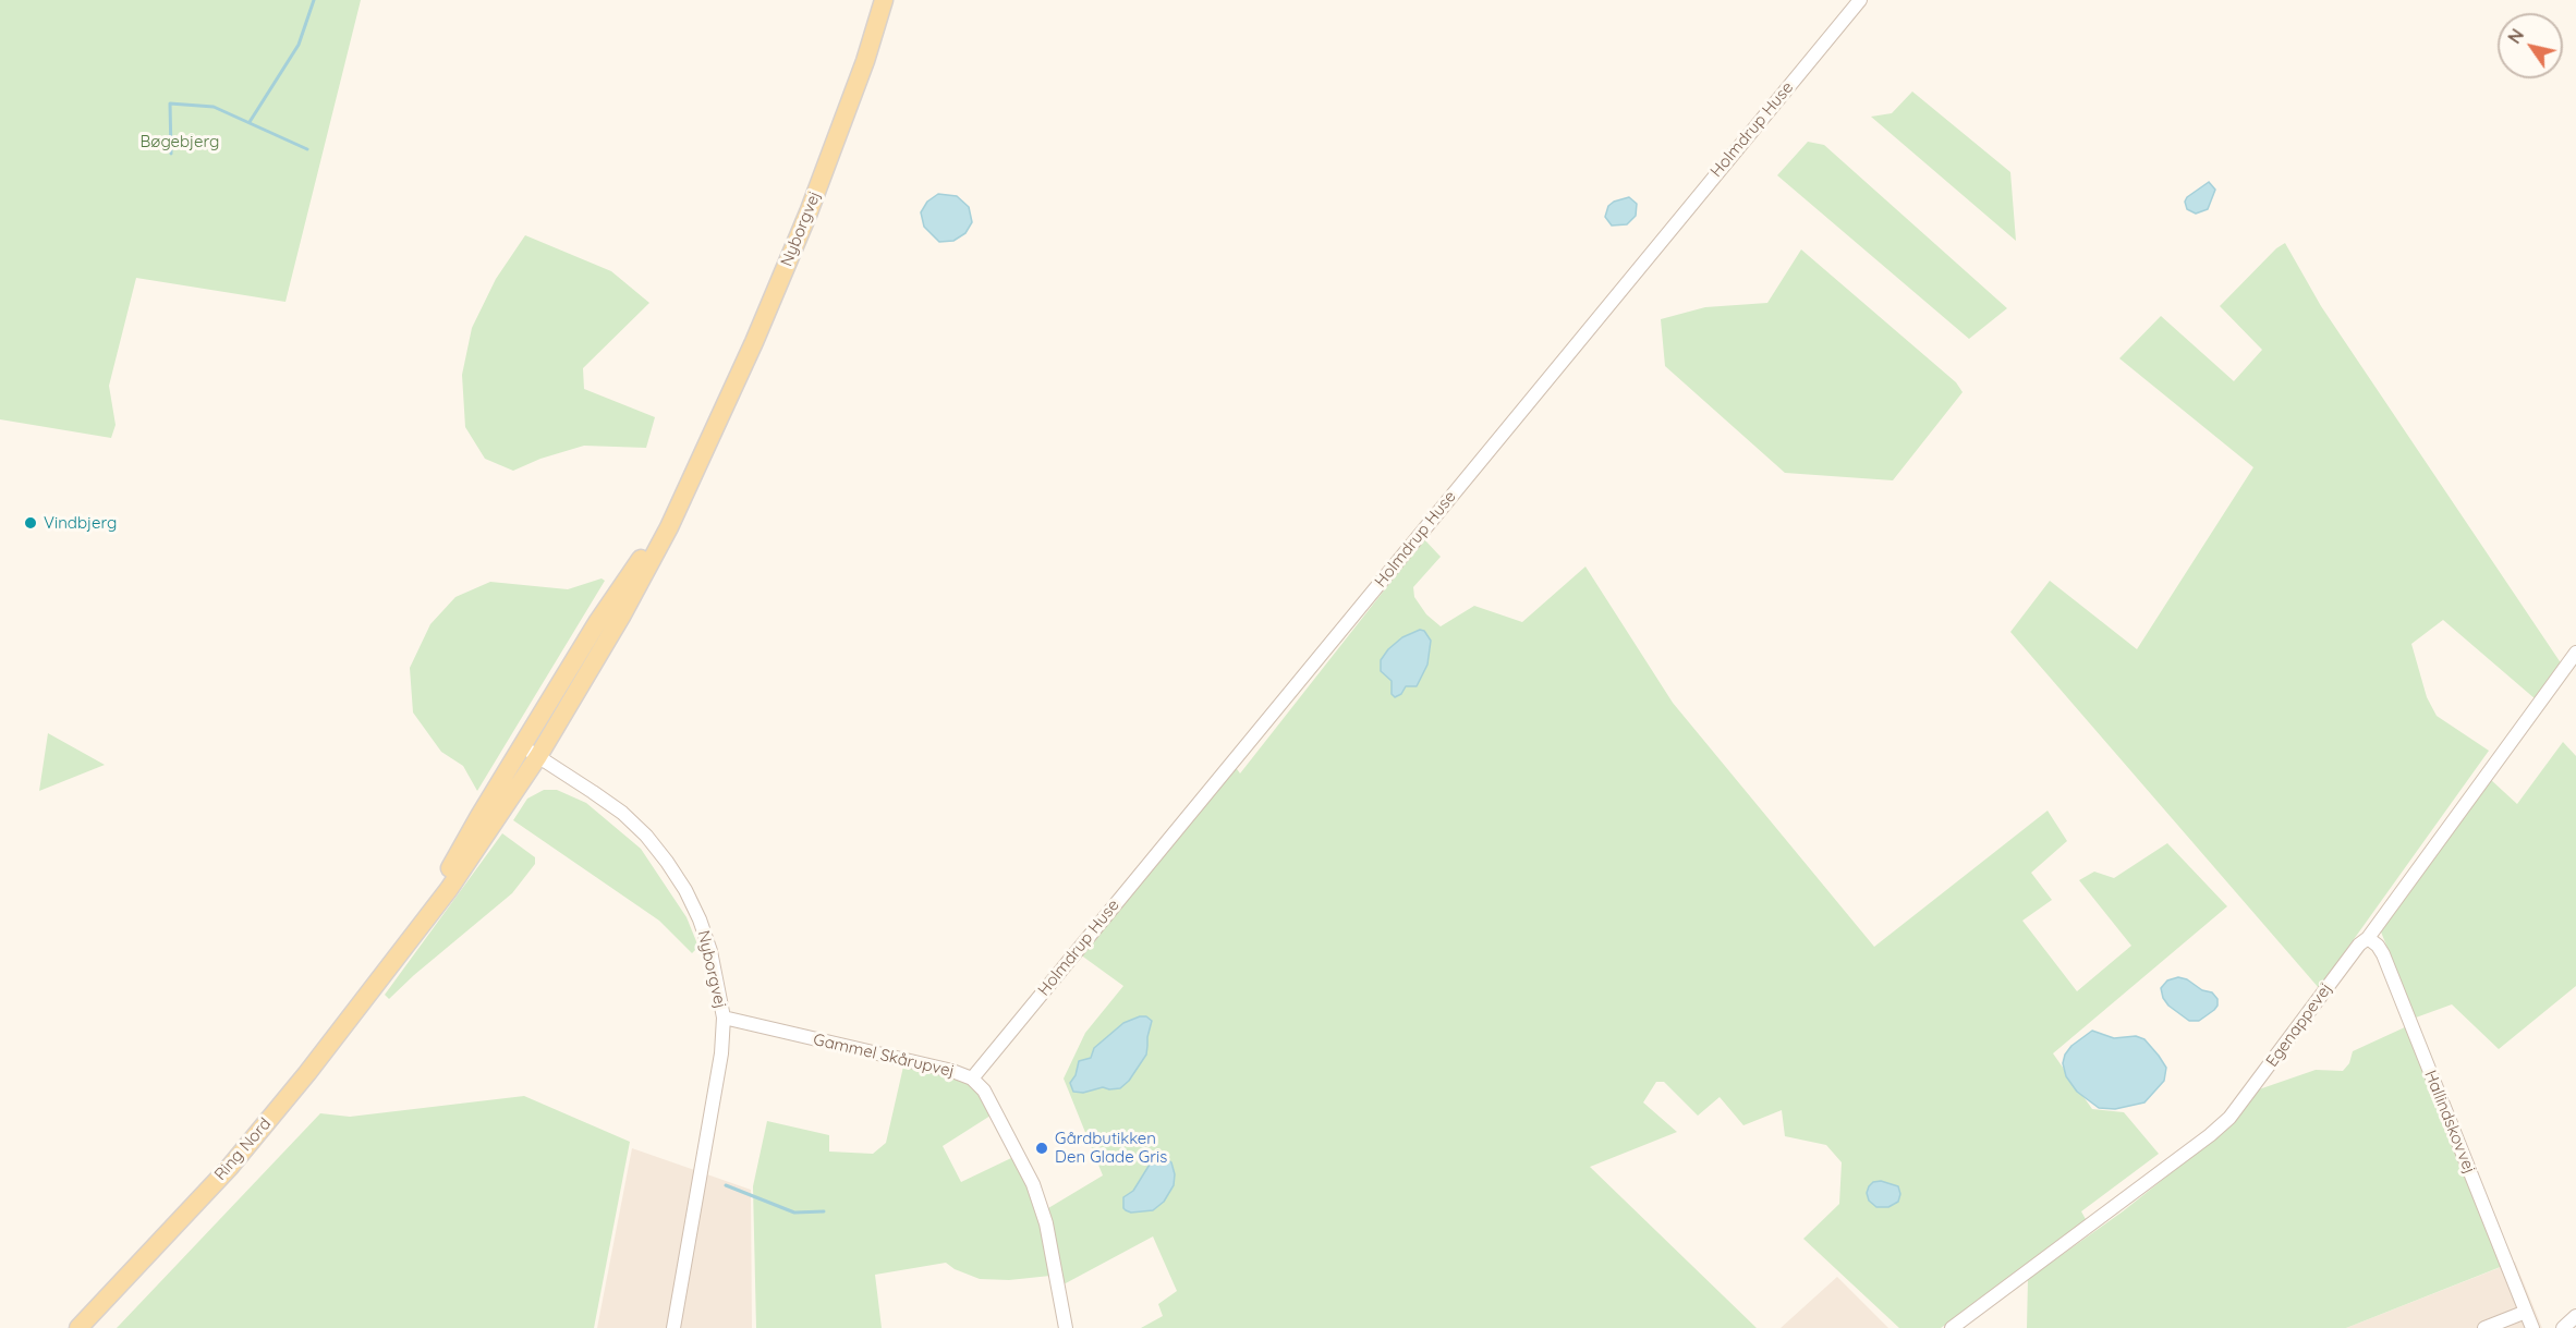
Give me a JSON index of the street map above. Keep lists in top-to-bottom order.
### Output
{
  "streets": {
    "main road": ["Nyborgvej", "Ring Nord"],
    "street": [
      "Holmdrup Huse",
      "Egenappevej",
      "Gammel Skårupvej",
      "Hallindskovvej"
    ]
  },
  "crossings": [
    ["Holmdrup Huse", "Gammel Skårupvej"],
    ["Nyborgvej", "Gammel Skårupvej"],
    ["Nyborgvej", "Ring Nord"],
    ["Egenappevej", "Hallindskovvej"]
  ],
  "parks": ["Bøgebjerg"],
  "places": ["Vindbjerg", "Gårdbutikken Den Glade Gris"],
  "north": "top left"
}
